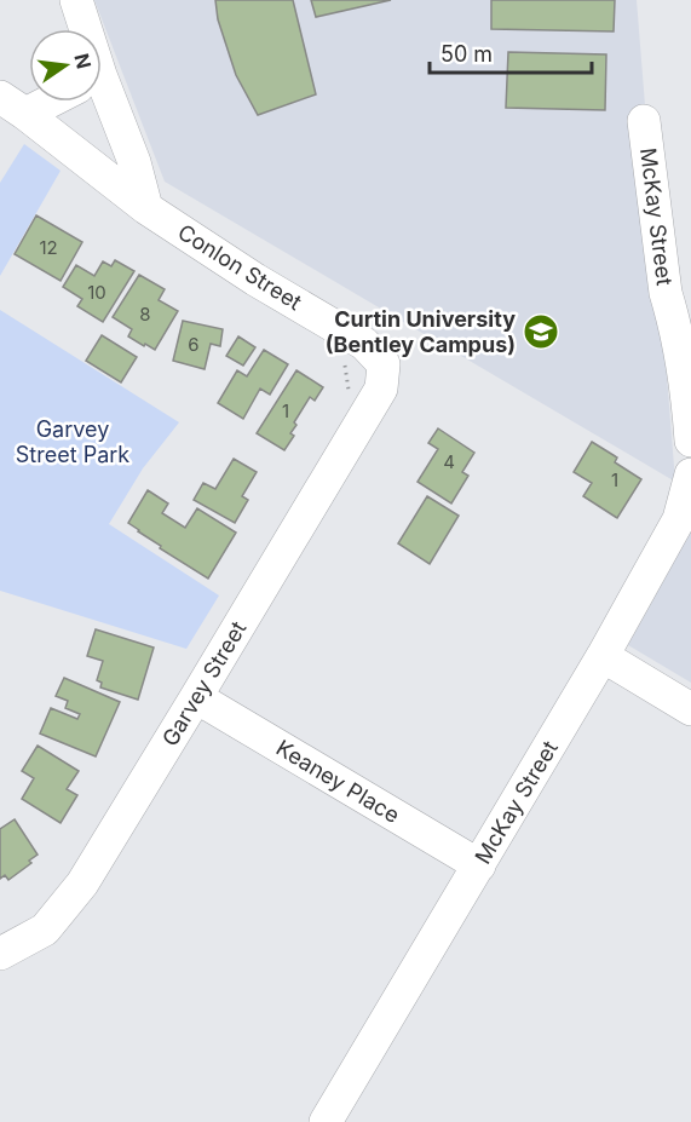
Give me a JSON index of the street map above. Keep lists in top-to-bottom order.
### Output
{
  "streets": {
    "street": [
      "McKay Street",
      "Conlon Street",
      "Garvey Street",
      "Keaney Place"
    ]
  },
  "crossings": [
    ["McKay Street", "Keaney Place"],
    ["Conlon Street", "Garvey Street"],
    ["Garvey Street", "Keaney Place"]
  ],
  "parks": ["Garvey Street Park"],
  "places": {
    "school or university": ["Curtin University (Bentley Campus)"]
  },
  "house_numbers": [
    "12",
    "10",
    "8",
    "6",
    "1",
    "4",
    "1"
  ],
  "scale_bar": "50 m",
  "north": "right"
}
